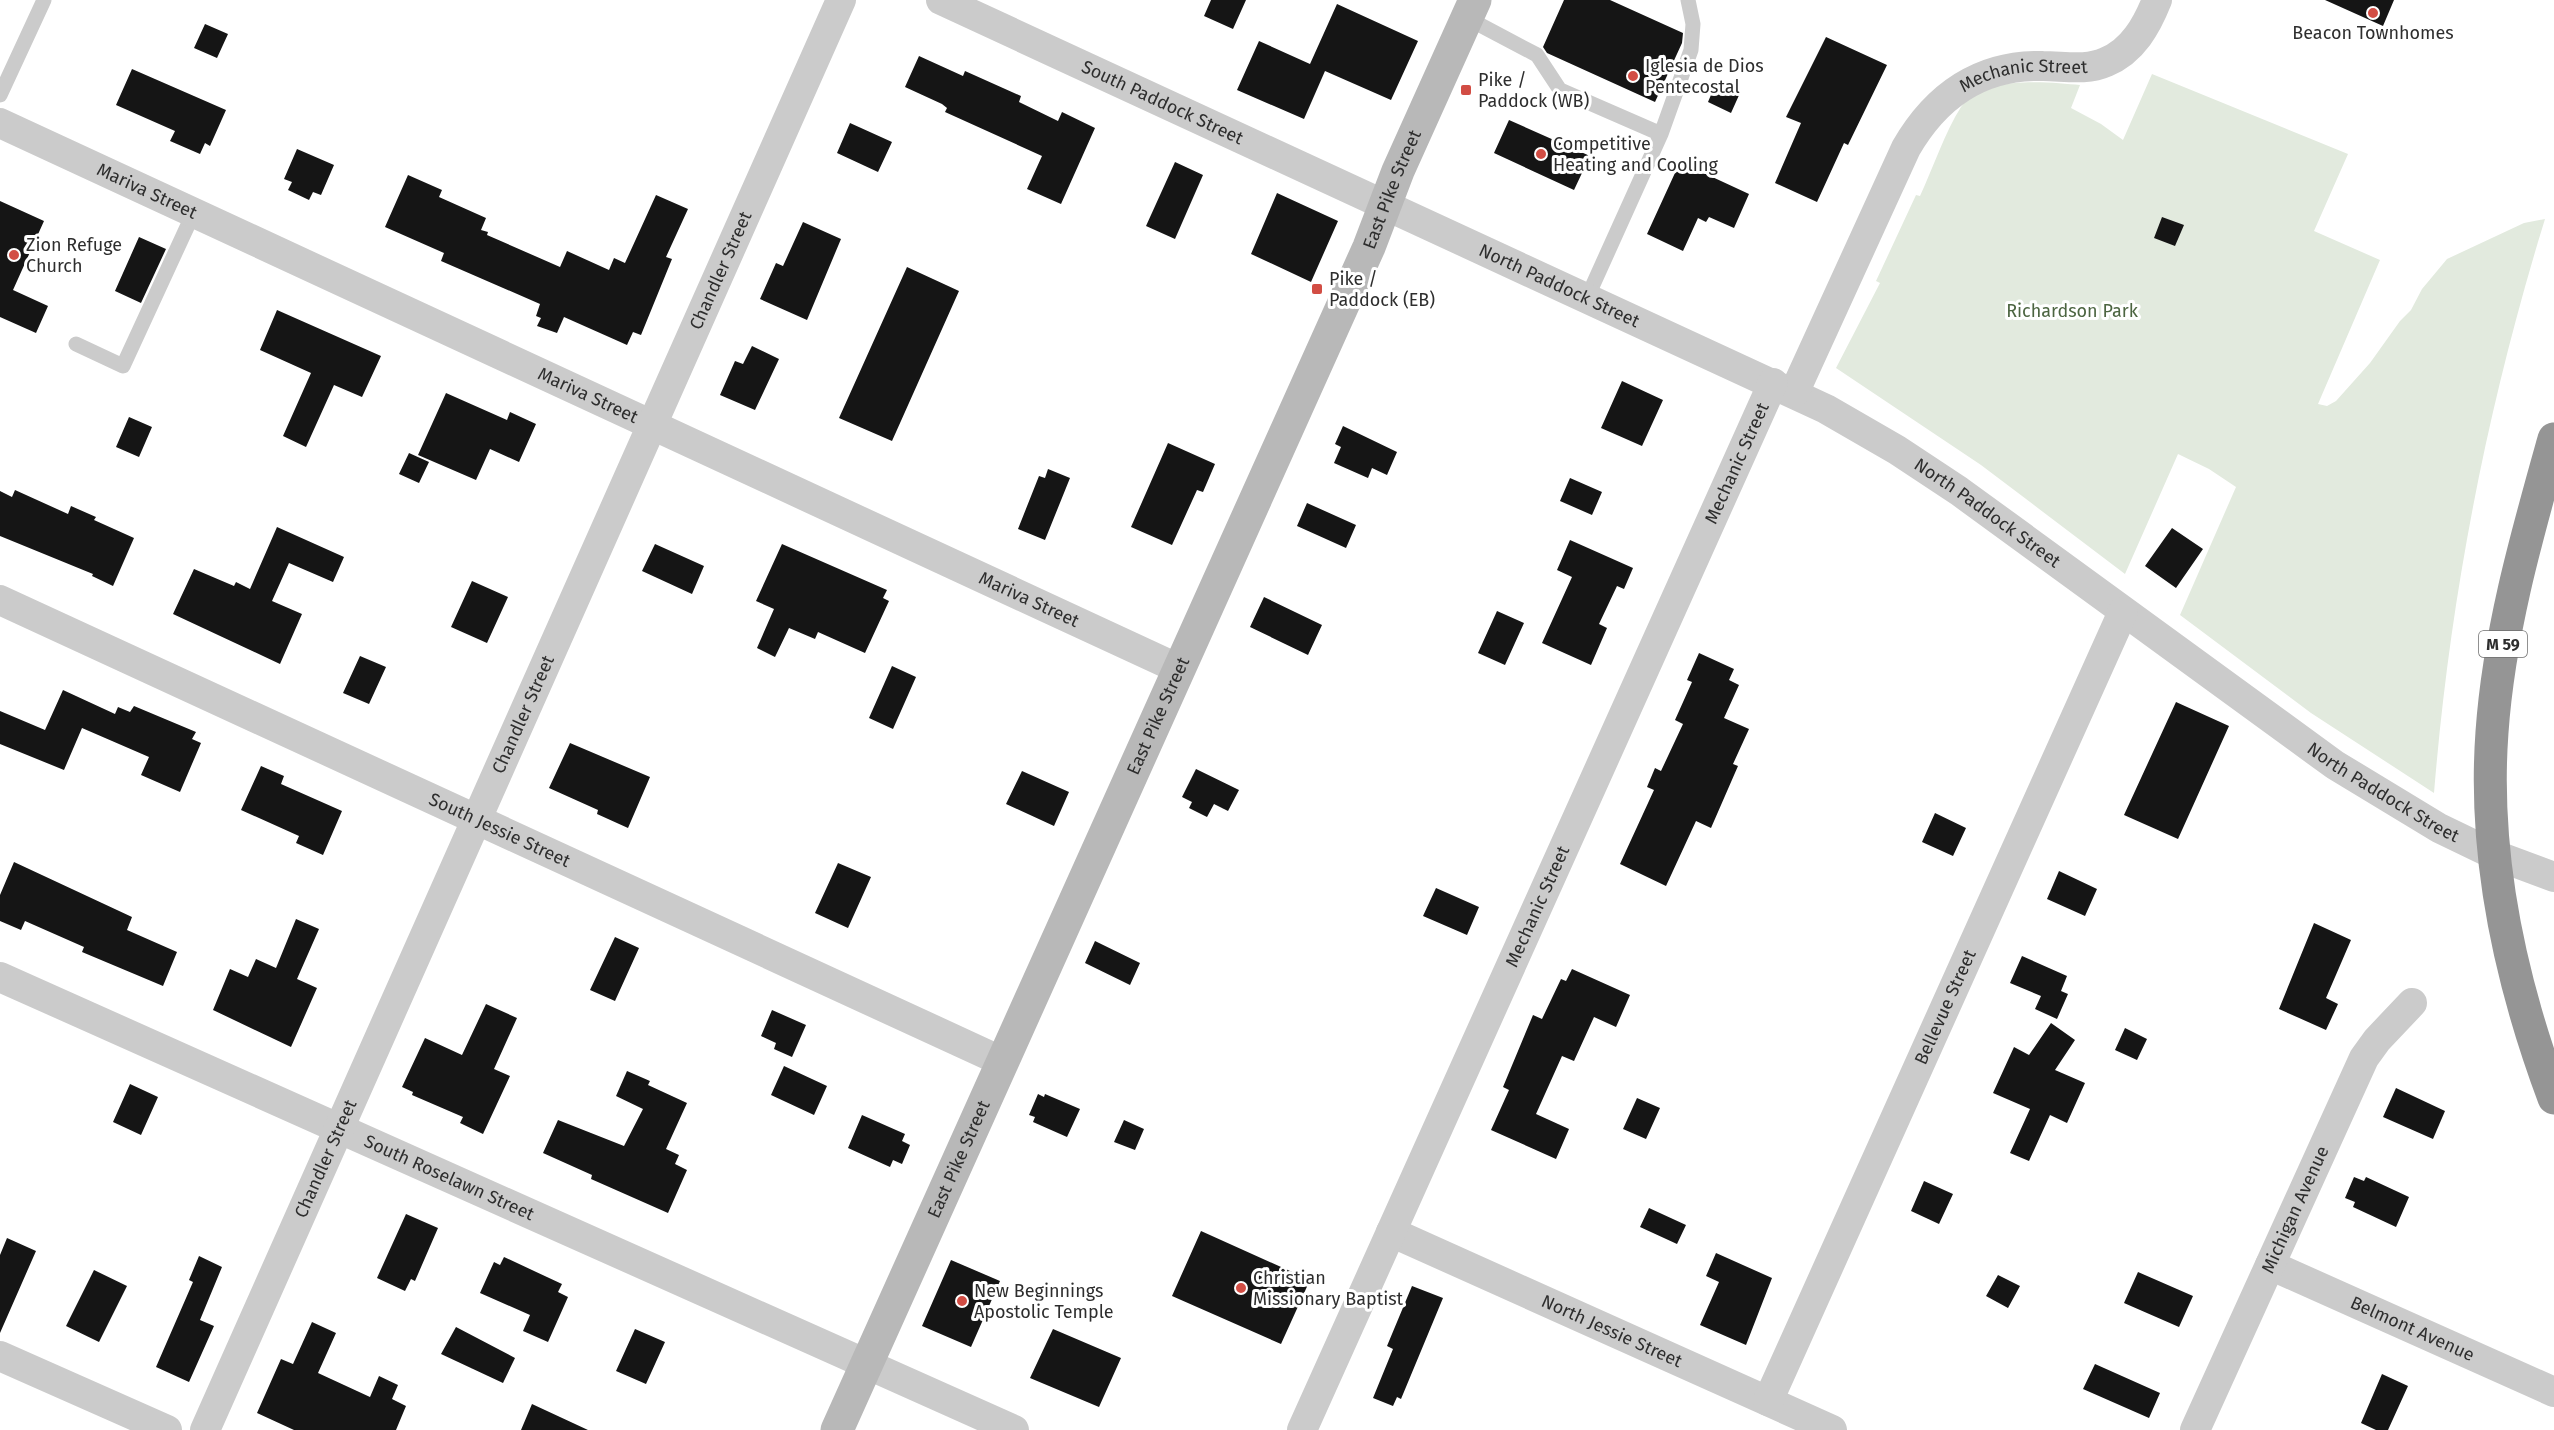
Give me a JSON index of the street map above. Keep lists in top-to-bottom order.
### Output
{
  "streets": {
    "highway": ["M 59"],
    "street": [
      "Mechanic Street",
      "South Paddock Street",
      "East Pike Street",
      "Mariva Street",
      "Chandler Street",
      "North Paddock Street",
      "South Jessie Street",
      "Bellevue Street",
      "South Roselawn Street",
      "Michigan Avenue",
      "Belmont Avenue",
      "North Jessie Street"
    ]
  },
  "crossings": [
    ["Mechanic Street", "North Paddock Street"],
    ["Mechanic Street", "North Jessie Street"],
    ["South Paddock Street", "East Pike Street"],
    ["South Paddock Street", "North Paddock Street"],
    ["East Pike Street", "Mariva Street"],
    ["East Pike Street", "North Paddock Street"],
    ["East Pike Street", "South Jessie Street"],
    ["East Pike Street", "South Roselawn Street"],
    ["Mariva Street", "Chandler Street"],
    ["Chandler Street", "South Jessie Street"],
    ["Chandler Street", "South Roselawn Street"],
    ["North Paddock Street", "M 59"],
    ["North Paddock Street", "Bellevue Street"],
    ["Bellevue Street", "North Jessie Street"],
    ["Michigan Avenue", "Belmont Avenue"]
  ],
  "parks": ["Richardson Park"],
  "places": {
    "other": [
      "Beacon Townhomes",
      "Iglesia de Dios Pentecostal",
      "Competitive Heating and Cooling",
      "Zion Refuge Church",
      "Christian Missionary Baptist",
      "New Beginnings Apostolic Temple"
    ],
    "transit": ["Pike / Paddock (WB)", "Pike / Paddock (EB)"]
  }
}
